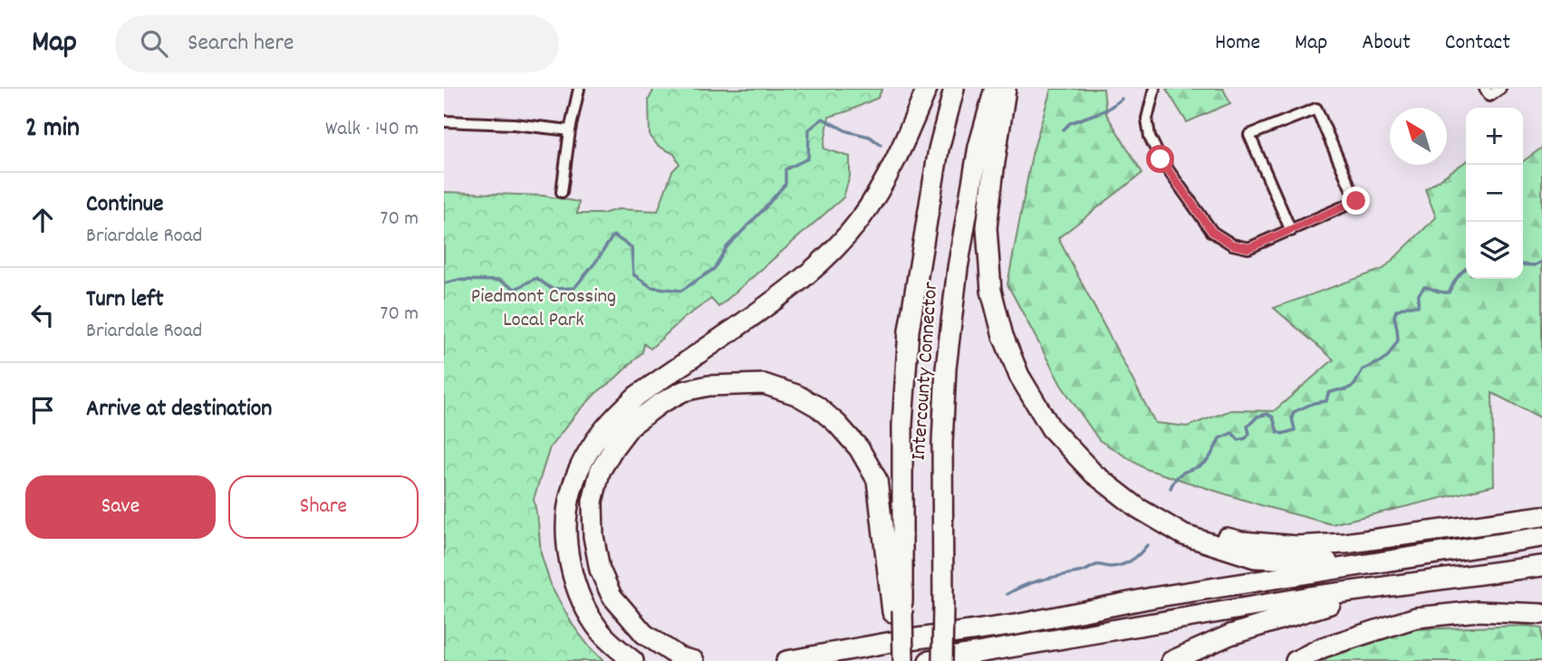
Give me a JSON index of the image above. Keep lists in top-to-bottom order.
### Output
{
  "streets": {
    "highway": ["Intercounty Connector"]
  },
  "parks": ["Piedmont Crossing Local Park"],
  "north": "top left",
  "page": {
    "header": "Map",
    "search": "Search here",
    "nav": [
      "Home",
      "Map",
      "About",
      "Contact"
    ],
    "heading": ["2 min", "Walk · 140 m"],
    "map_buttons": ["+", "−"],
    "list": [
      ["Continue", "Briardale Road", "70 m"],
      ["Turn left", "Briardale Road", "70 m"],
      "Arrive at destination"
    ],
    "buttons": ["Save", "Share"]
  }
}
